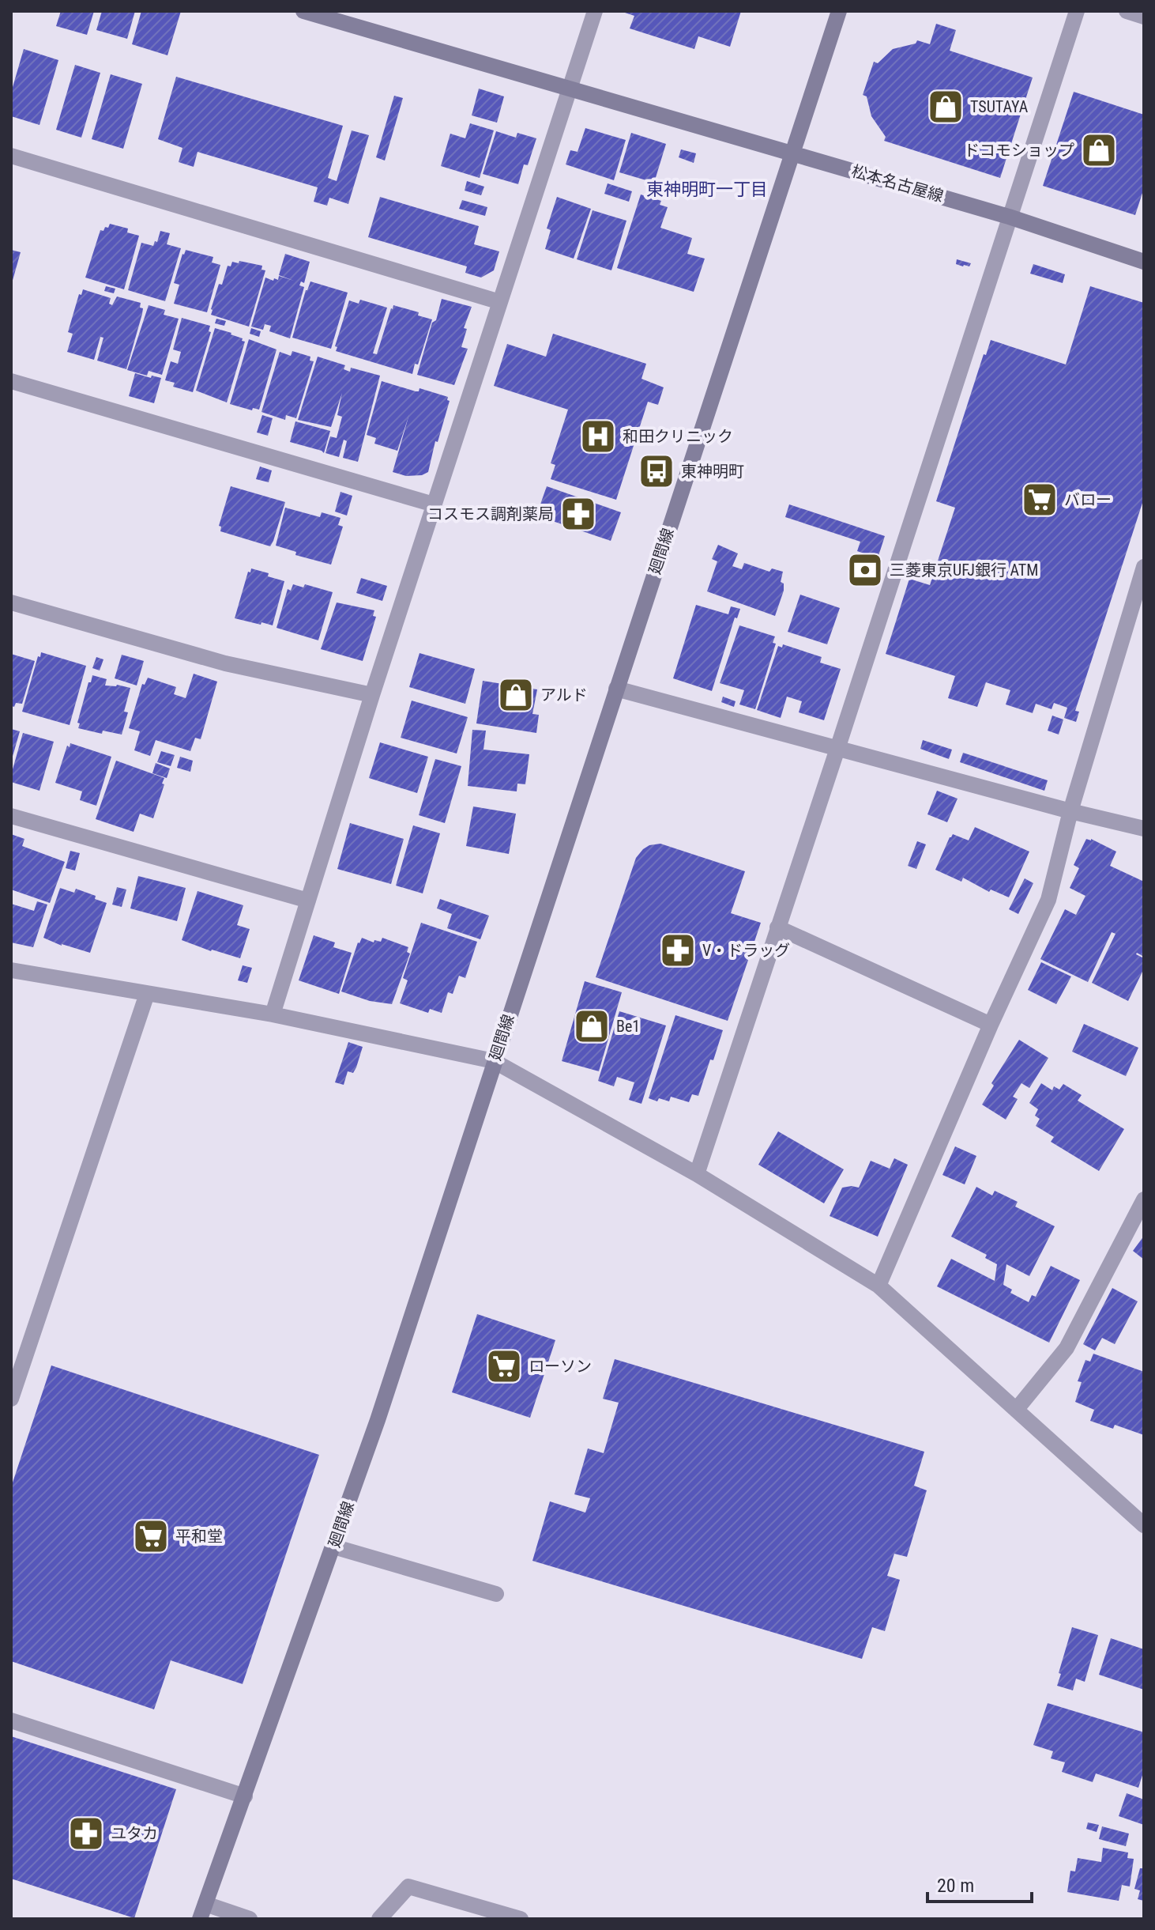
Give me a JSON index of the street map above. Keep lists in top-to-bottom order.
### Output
{
  "streets": {
    "street": ["松本名古屋線", "廻間線"]
  },
  "crossings": [
    ["松本名古屋線", "廻間線"]
  ],
  "districts": ["東神明町一丁目"],
  "places": {
    "shop": [
      "TSUTAYA",
      "ドコモショップ",
      "アルド",
      "Be1"
    ],
    "hospital": ["和田クリニック"],
    "bus stop": ["東神明町"],
    "supermarket": ["バロー", "ローソン", "平和堂"],
    "pharmacy": ["コスモス調剤薬局", "V・ドラッグ", "ユタカ"],
    "bank": ["三菱東京UFJ銀行 ATM"]
  },
  "scale_bar": "20 m"
}
